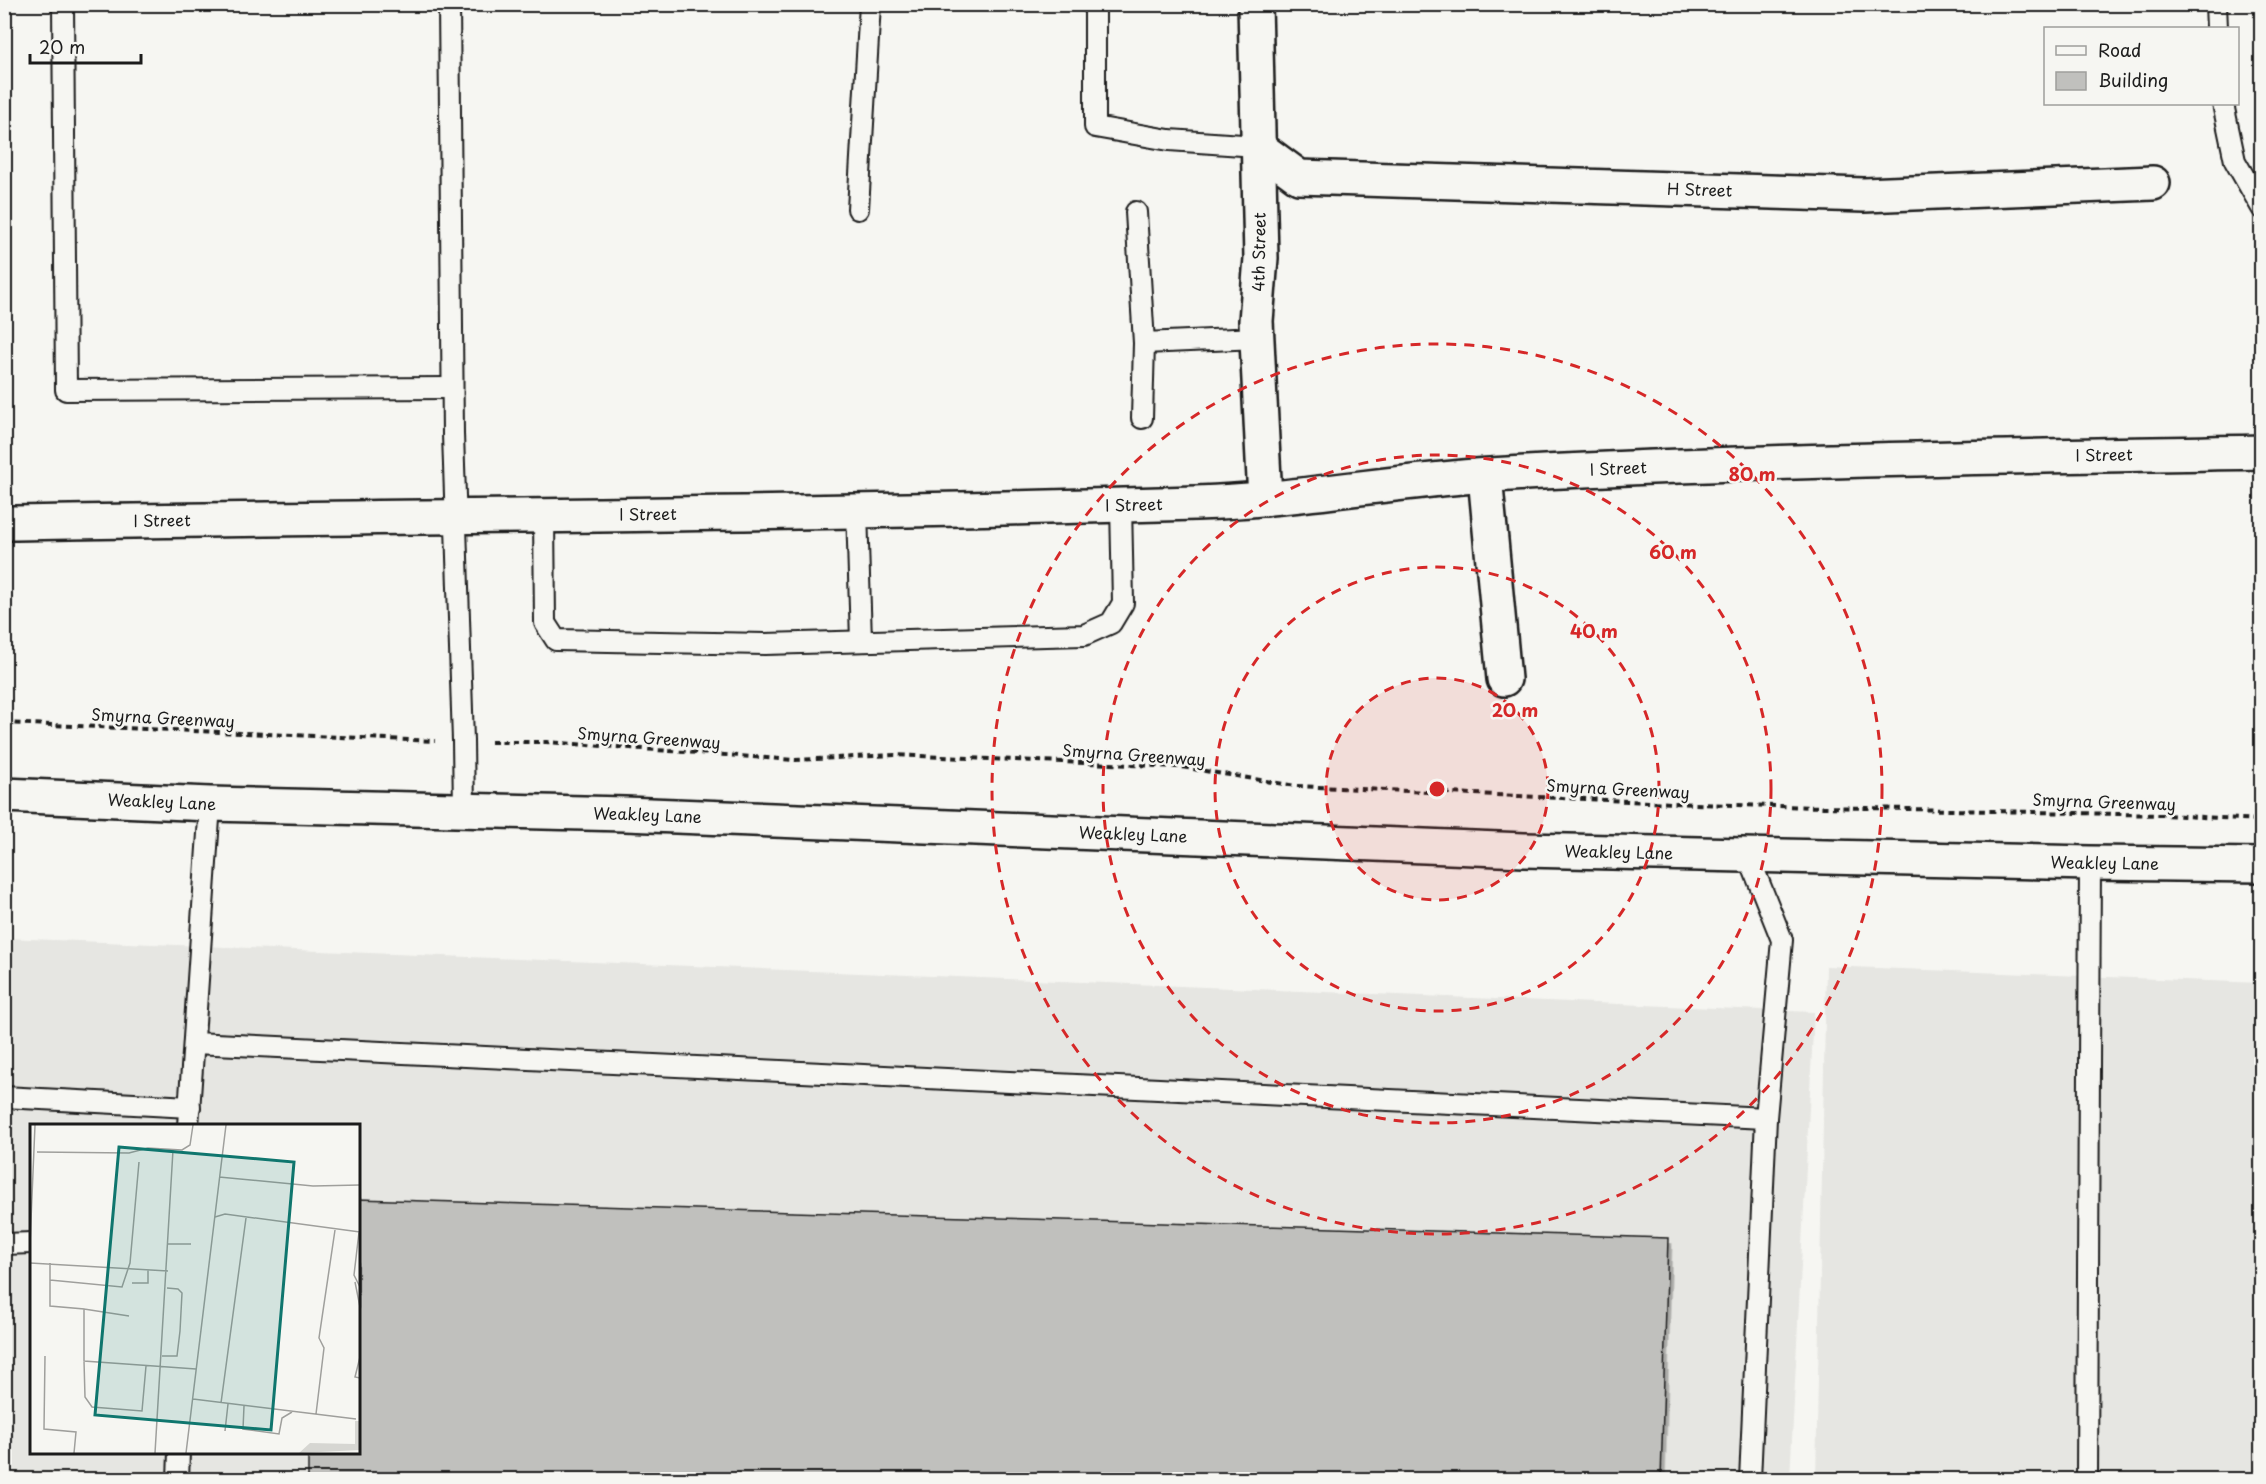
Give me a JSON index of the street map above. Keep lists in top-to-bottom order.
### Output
{
  "streets": {
    "street": [
      "H Street",
      "4th Street",
      "I Street",
      "Weakley Lane"
    ],
    "path": ["Smyrna Greenway"]
  },
  "crossings": [
    ["H Street", "4th Street"],
    ["4th Street", "I Street"]
  ],
  "legend": ["Road", "Building"],
  "scale_bar": "20 m",
  "rings": [
    "80 m",
    "60 m",
    "40 m",
    "20 m"
  ]
}
